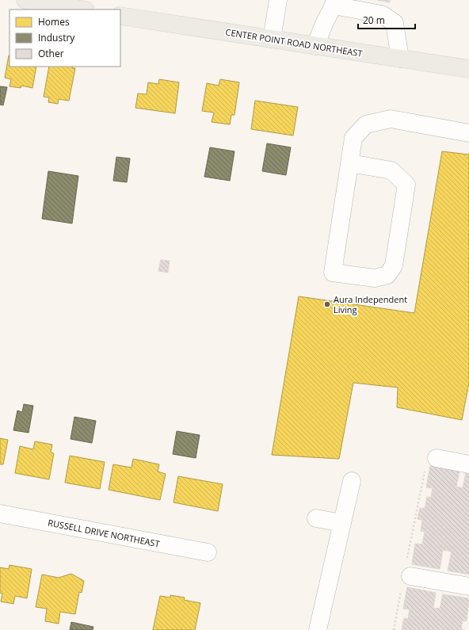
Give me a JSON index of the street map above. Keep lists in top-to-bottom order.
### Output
{
  "streets": {
    "main road": ["CENTER POINT ROAD NORTHEAST"],
    "street": ["RUSSELL DRIVE NORTHEAST"]
  },
  "places": ["Aura Independent Living"],
  "legend": ["Homes", "Industry", "Other"],
  "scale_bar": "20 m"
}
